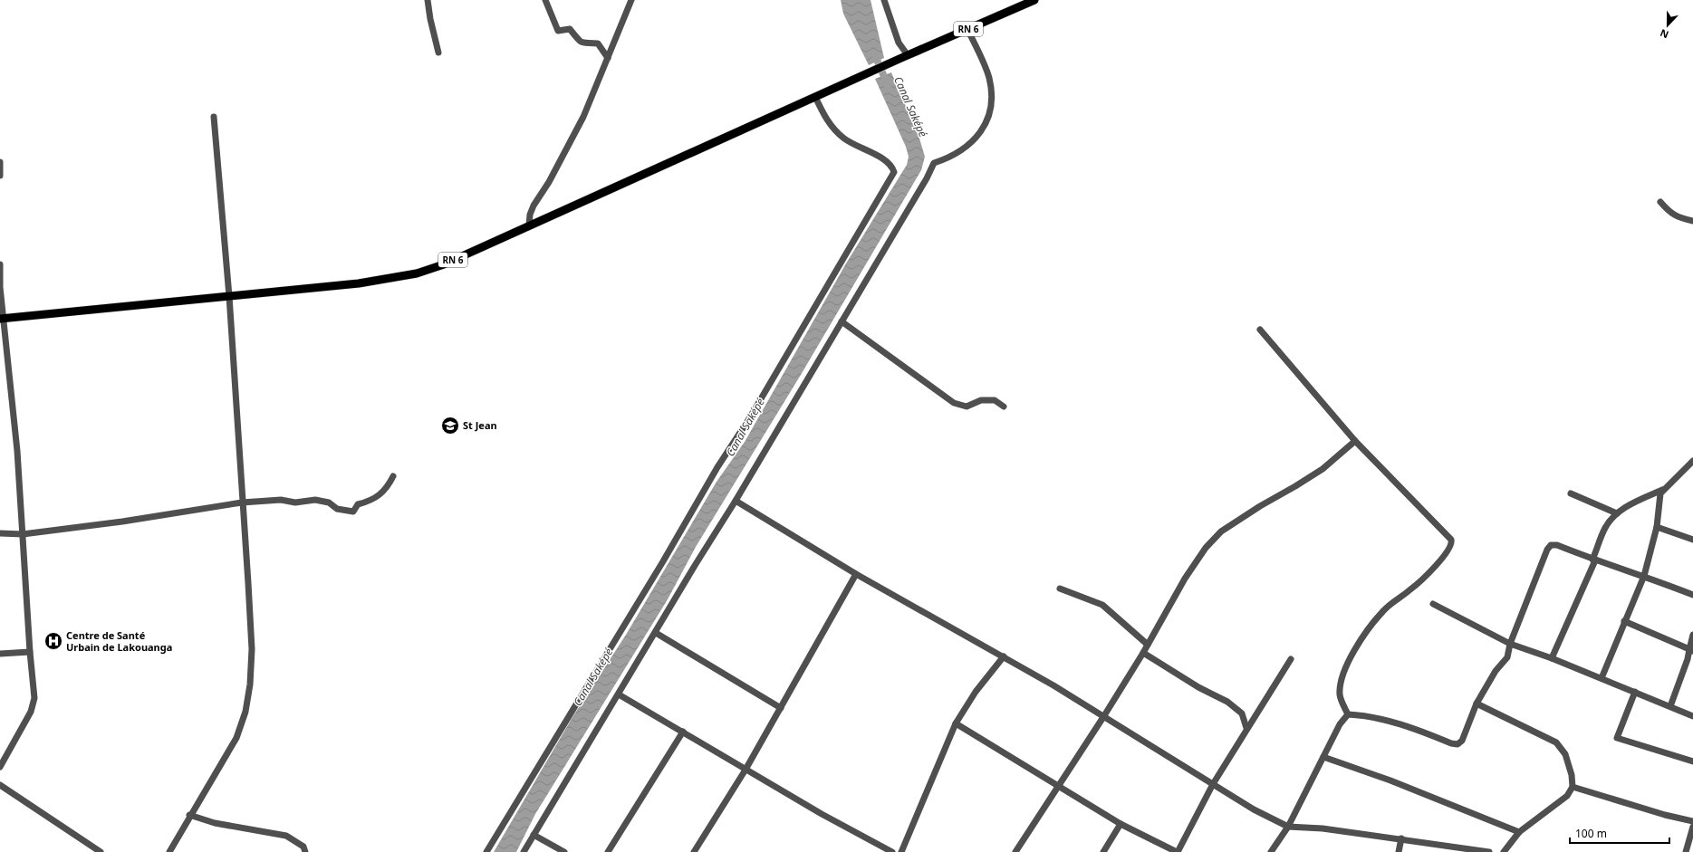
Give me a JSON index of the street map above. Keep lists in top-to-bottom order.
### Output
{
  "streets": {
    "main road": ["RN 6"]
  },
  "water": ["Canal Saképé"],
  "places": {
    "school or university": ["St Jean"],
    "hospital": ["Centre de Santé Urbain de Lakouanga"]
  },
  "scale_bar": "100 m",
  "north": "bottom"
}
